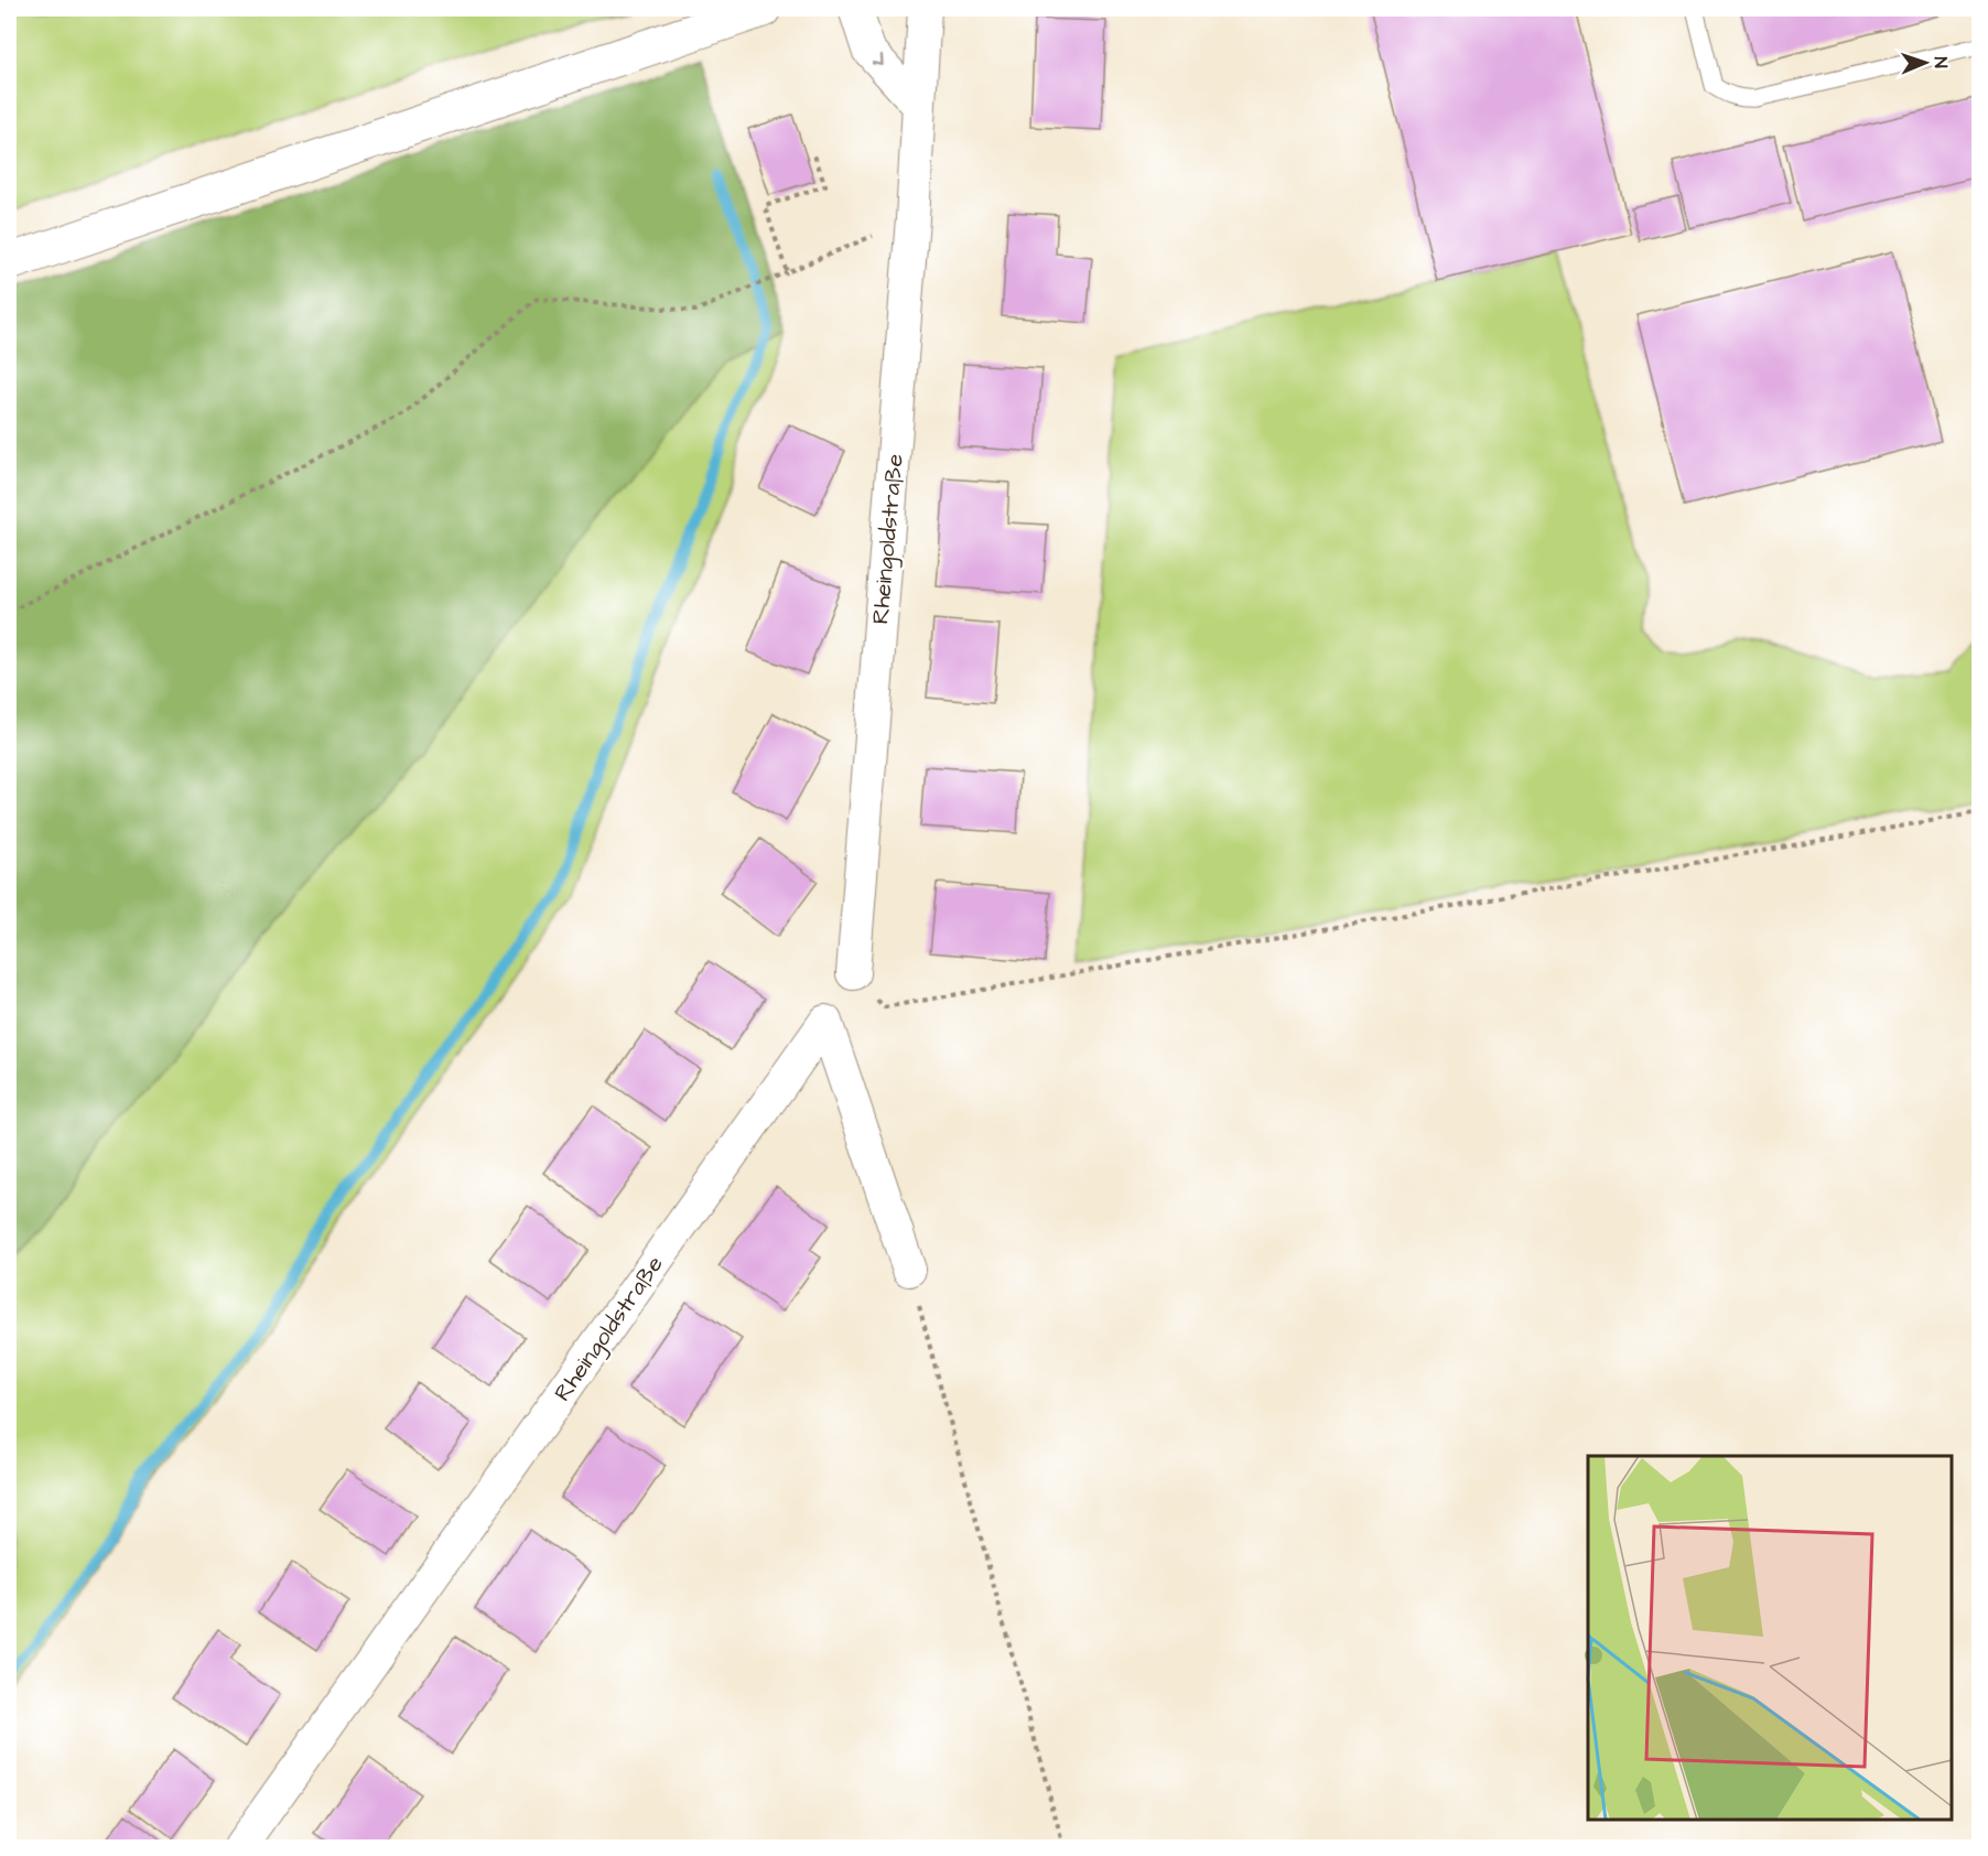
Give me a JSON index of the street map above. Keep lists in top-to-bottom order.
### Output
{
  "streets": {
    "street": ["Rheingoldstraße"]
  },
  "north": "right"
}
